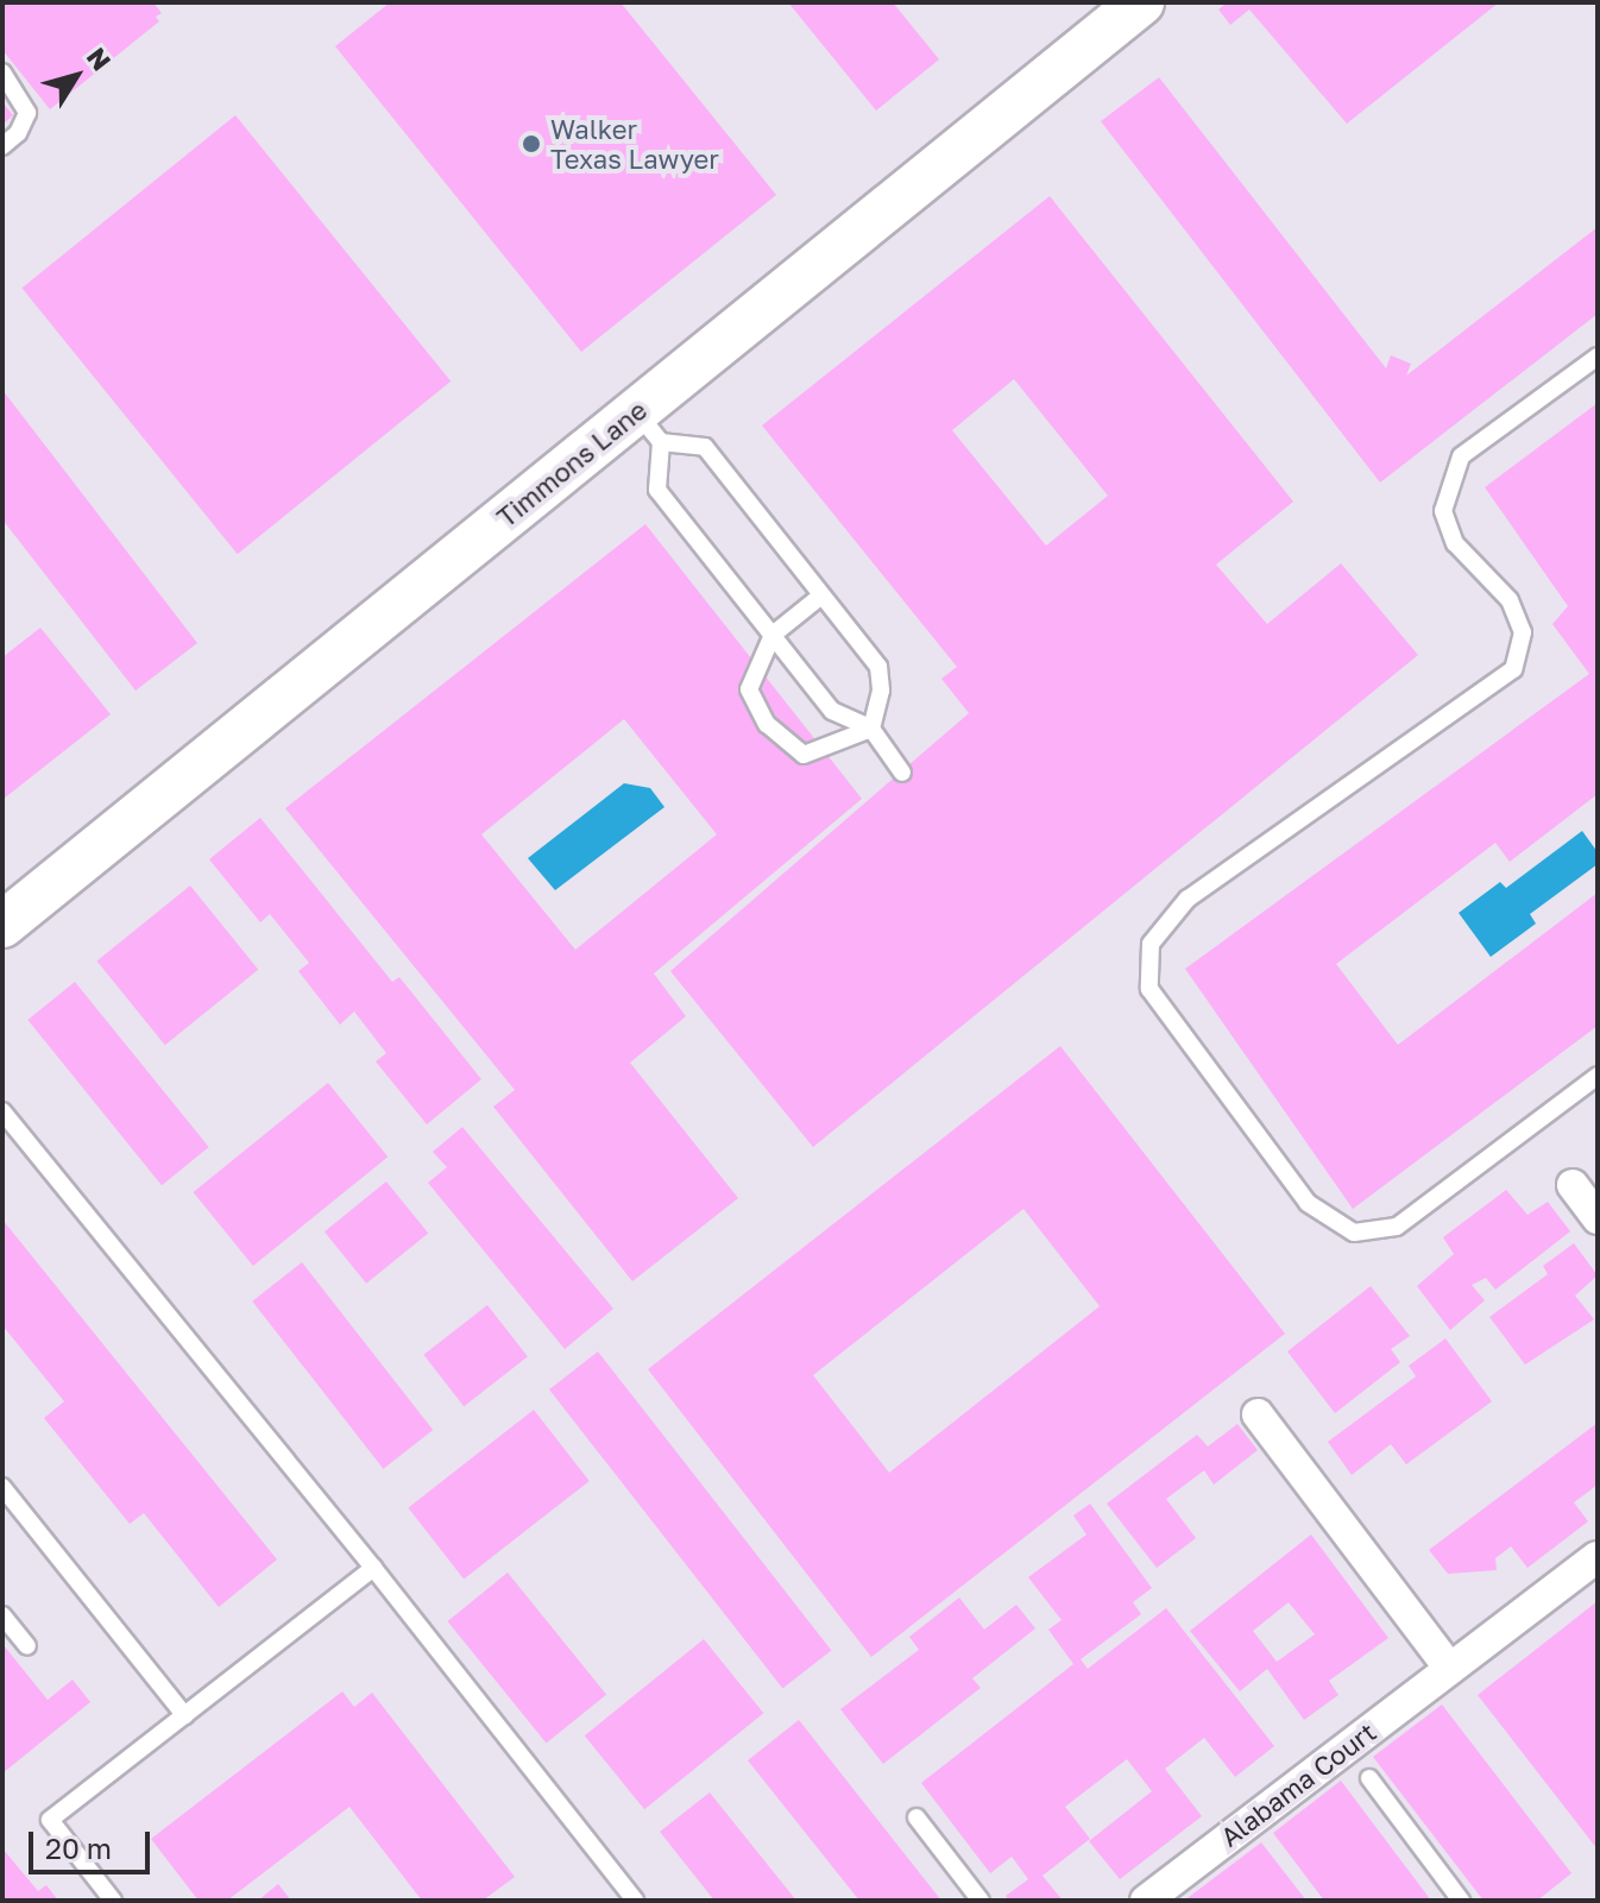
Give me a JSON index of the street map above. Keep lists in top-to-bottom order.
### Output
{
  "streets": {
    "street": ["Timmons Lane", "Alabama Court"]
  },
  "places": ["Walker Texas Lawyer"],
  "scale_bar": "20 m",
  "north": "top right"
}
